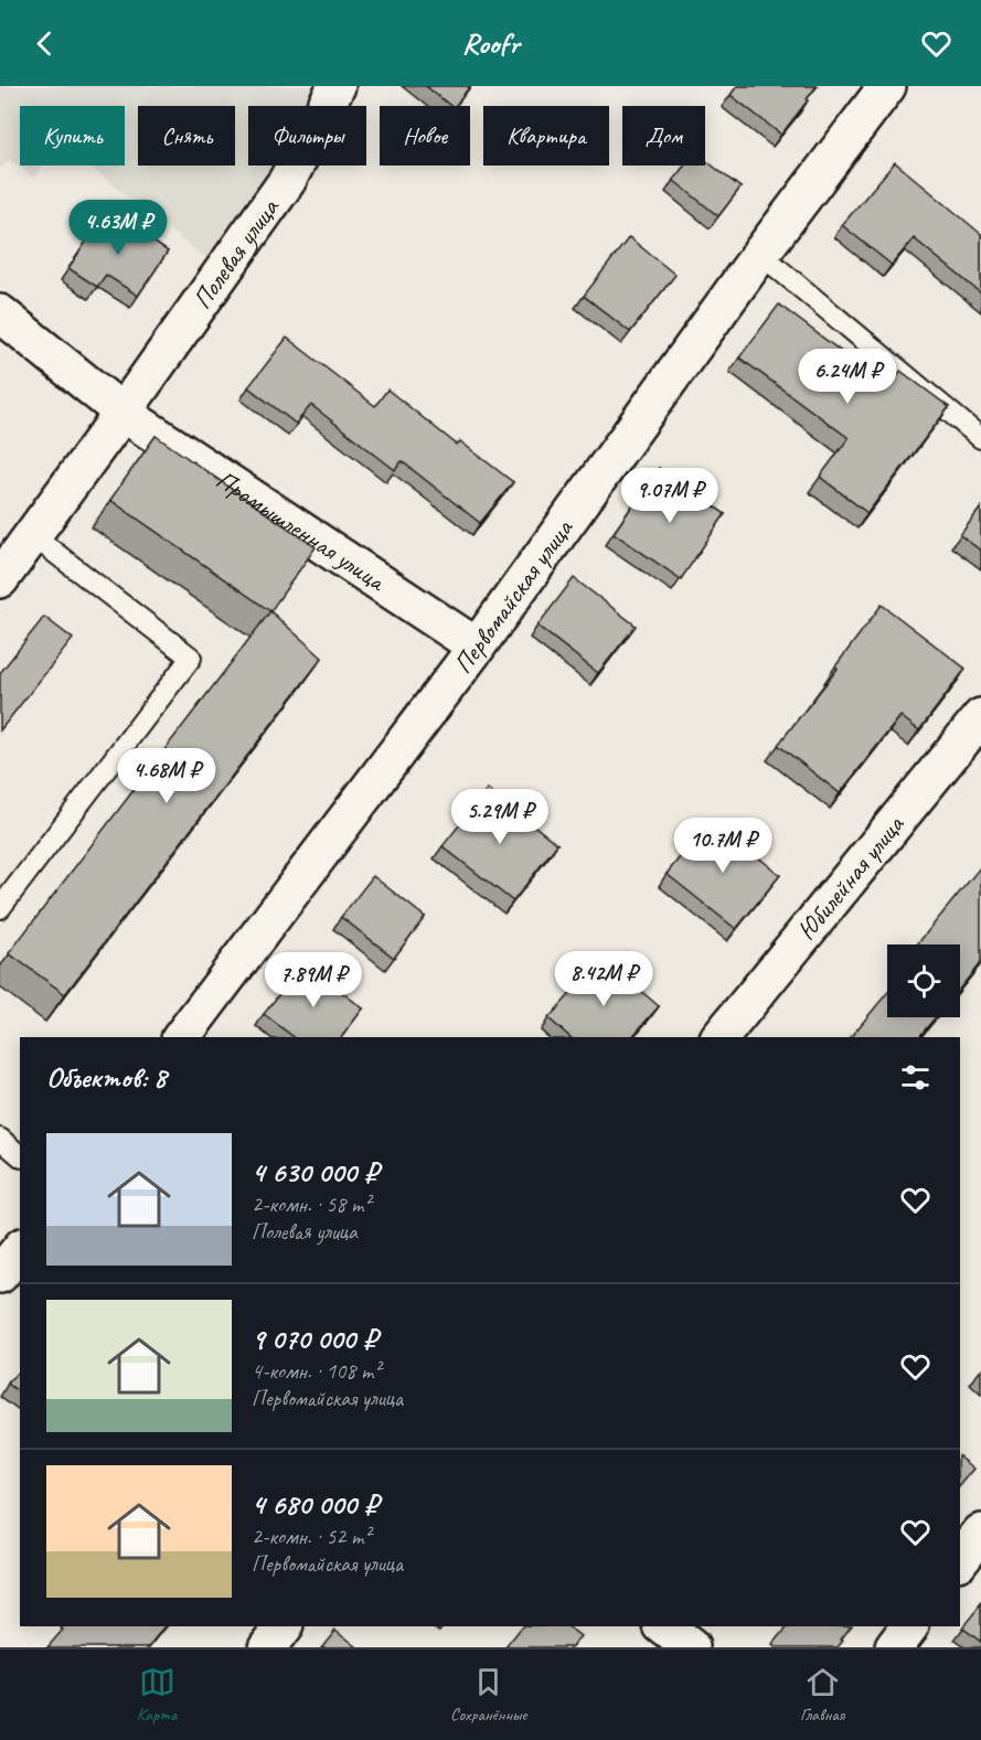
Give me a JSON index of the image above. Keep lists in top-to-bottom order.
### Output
{
  "streets": {
    "street": [
      "Полевая улица",
      "Промышленная улица",
      "Первомайская улица",
      "Юбилейная улица"
    ]
  },
  "crossings": [
    ["Полевая улица", "Промышленная улица"],
    ["Промышленная улица", "Первомайская улица"]
  ],
  "page": {
    "header": "Roofr",
    "chip": [
      "Купить",
      "Снять",
      "Фильтры",
      "Новое",
      "Квартира",
      "Дом"
    ],
    "price": [
      "4.63M ₽",
      "6.24M ₽",
      "9.07M ₽",
      "4.68M ₽",
      "5.29M ₽",
      "10.7M ₽",
      "8.42M ₽",
      "7.89M ₽"
    ],
    "heading": "Объектов: 8",
    "list": [
      {
        "name": "4 630 000 ₽",
        "note": "2-комн. · 58 m² · Полевая улица"
      },
      {
        "name": "9 070 000 ₽",
        "note": "4-комн. · 108 m² · Первомайская улица"
      },
      {
        "name": "4 680 000 ₽",
        "note": "2-комн. · 52 m² · Первомайская улица"
      }
    ],
    "tabs": ["Карта", "Сохранённые", "Главная"]
  }
}
